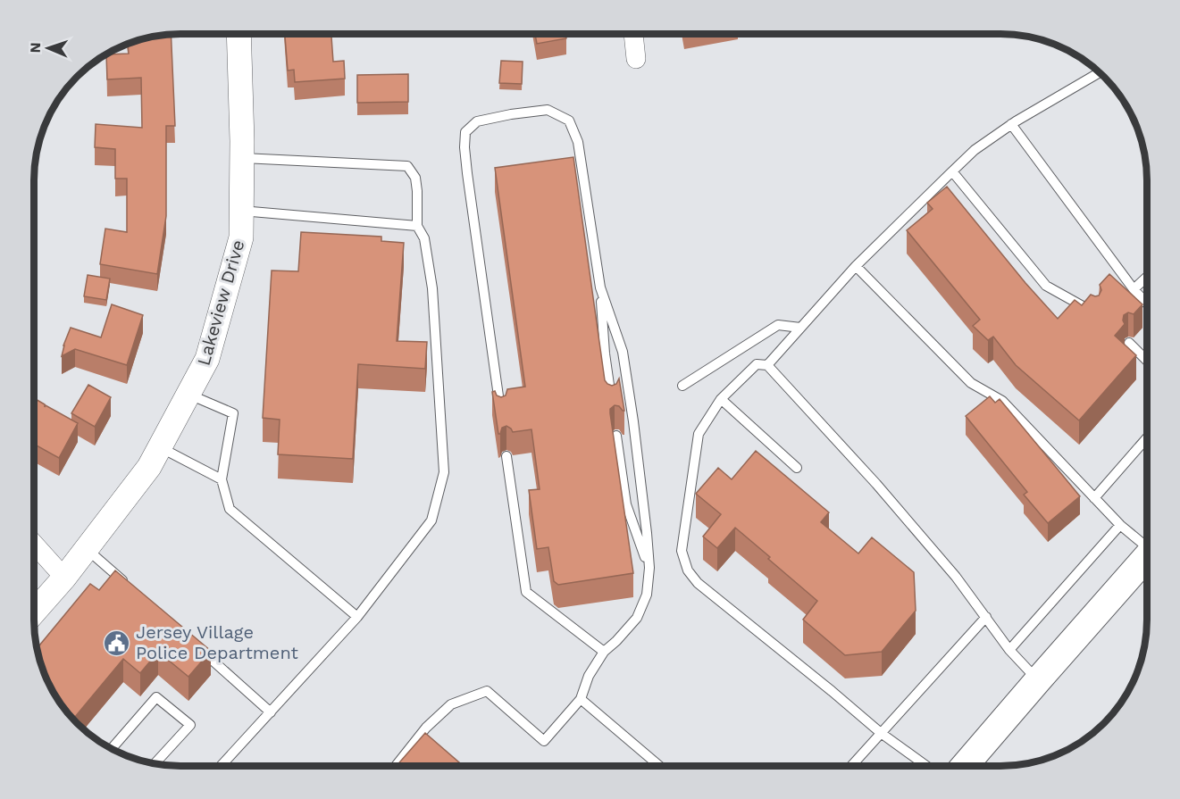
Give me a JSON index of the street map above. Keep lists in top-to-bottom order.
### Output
{
  "streets": {
    "street": ["Lakeview Drive"]
  },
  "places": {
    "public building": ["Jersey Village Police Department"]
  },
  "north": "left"
}
